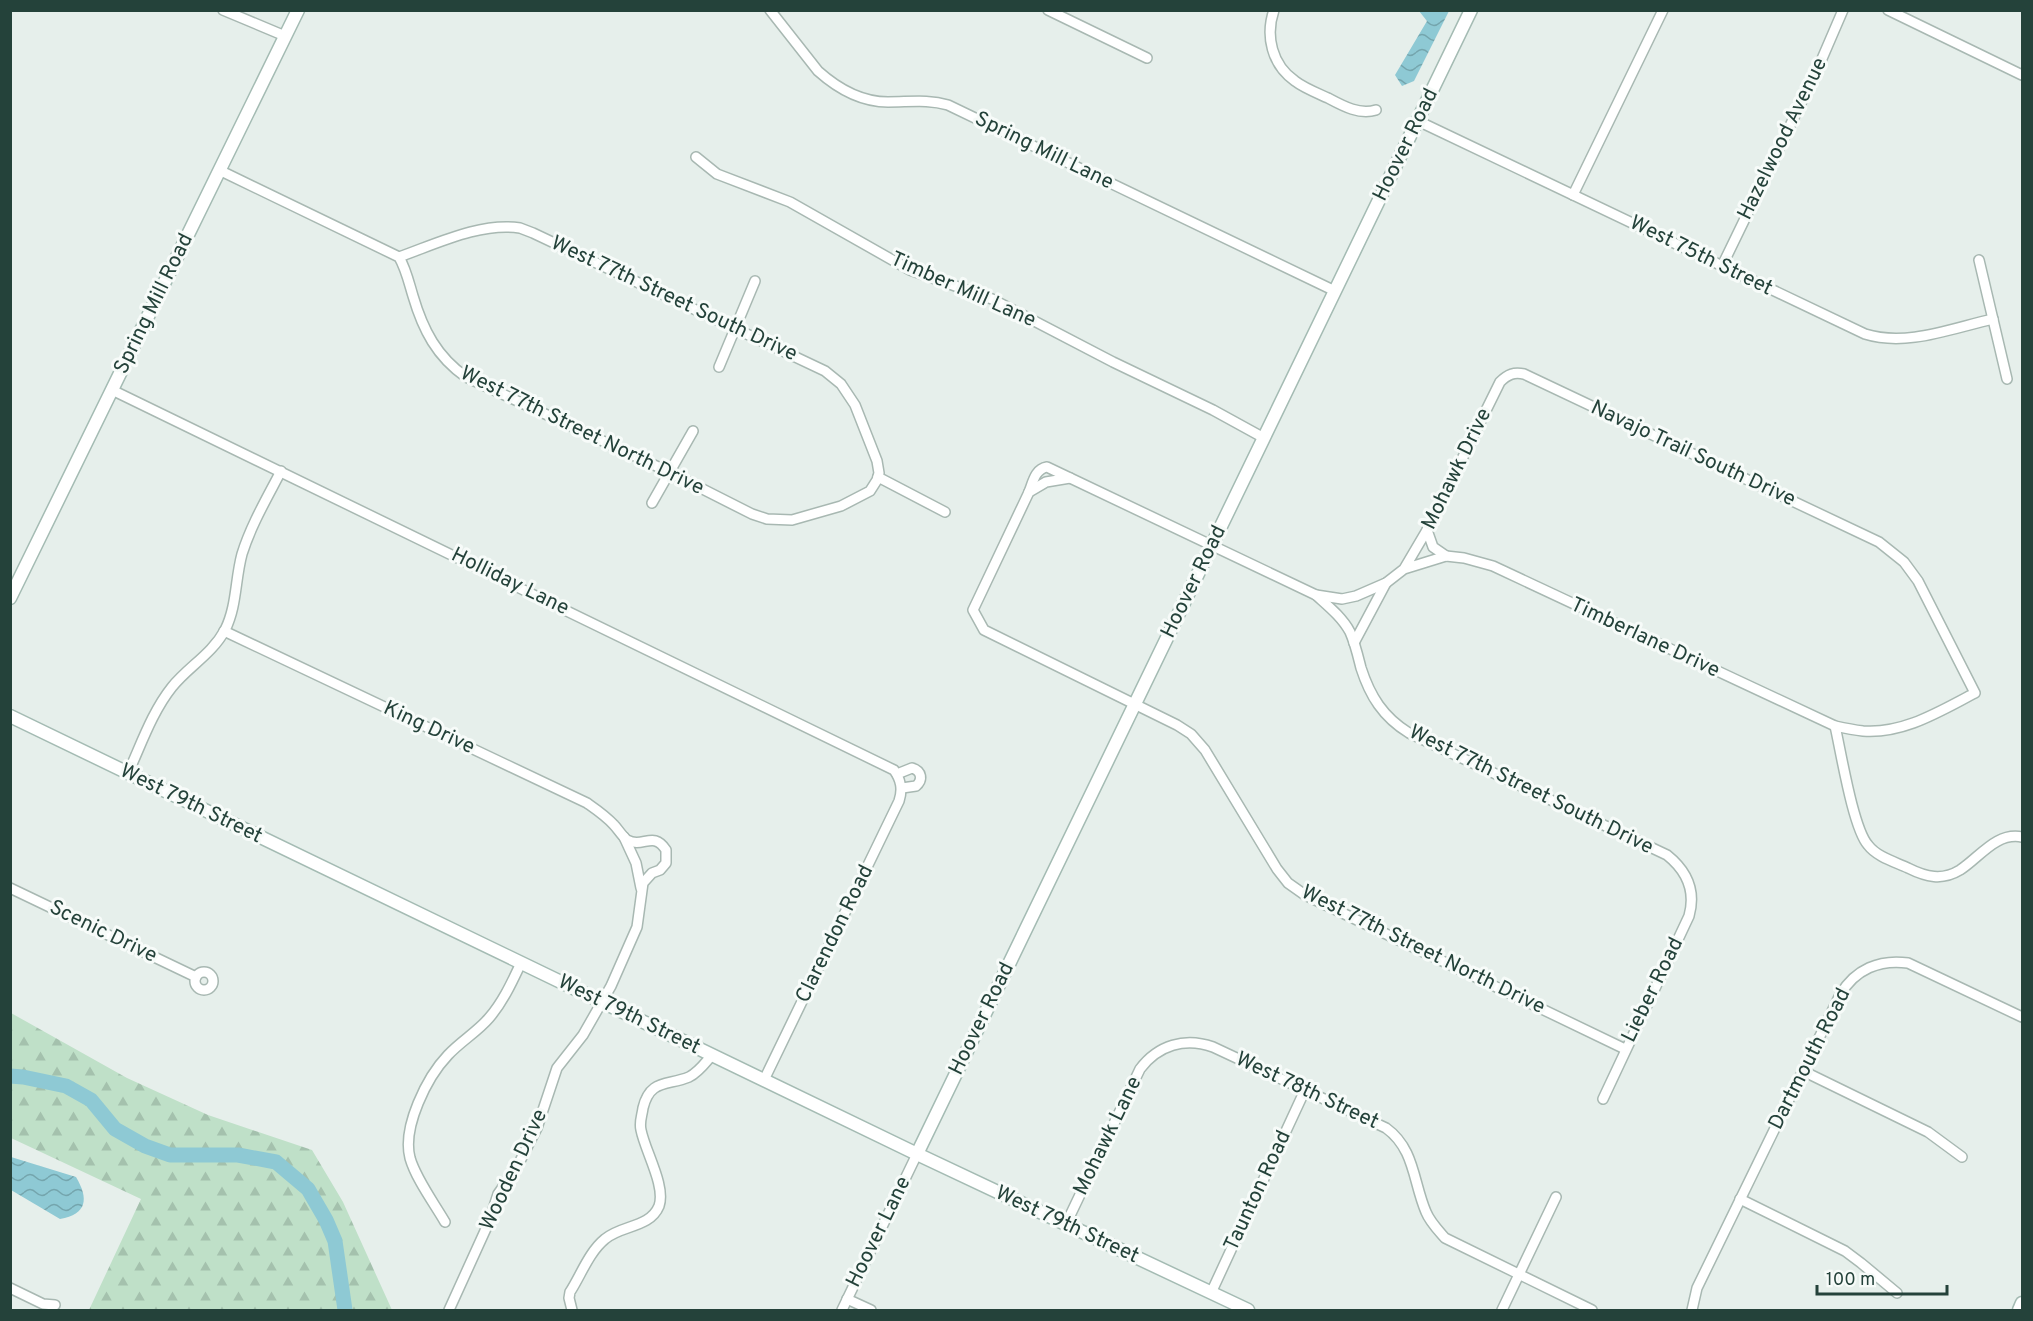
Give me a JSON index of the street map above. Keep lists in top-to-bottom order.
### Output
{
  "streets": {
    "street": [
      "Hazelwood Avenue",
      "Hoover Road",
      "Spring Mill Lane",
      "West 75th Street",
      "Timber Mill Lane",
      "West 77th Street South Drive",
      "Spring Mill Road",
      "West 77th Street North Drive",
      "Navajo Trail South Drive",
      "Mohawk Drive",
      "Holliday Lane",
      "Timberlane Drive",
      "King Drive",
      "West 79th Street",
      "Scenic Drive",
      "Clarendon Road",
      "Lieber Road",
      "Dartmouth Road",
      "West 78th Street",
      "Mohawk Lane",
      "Wooden Drive",
      "Taunton Road",
      "Hoover Lane"
    ]
  },
  "crossings": [
    ["Hazelwood Avenue", "West 75th Street"],
    ["Hoover Road", "Spring Mill Lane"],
    ["Hoover Road", "West 75th Street"],
    ["Hoover Road", "Timber Mill Lane"],
    ["Hoover Road", "West 77th Street South Drive"],
    ["Hoover Road", "West 77th Street North Drive"],
    ["Hoover Road", "West 79th Street"],
    ["Hoover Road", "Hoover Lane"],
    ["West 77th Street South Drive", "West 77th Street North Drive"],
    ["West 77th Street South Drive", "Timberlane Drive"],
    ["West 77th Street South Drive", "Lieber Road"],
    ["Spring Mill Road", "Holliday Lane"],
    ["West 77th Street North Drive", "Lieber Road"],
    ["Navajo Trail South Drive", "Mohawk Drive"],
    ["Navajo Trail South Drive", "Timberlane Drive"],
    ["Mohawk Drive", "Timberlane Drive"],
    ["Holliday Lane", "Clarendon Road"],
    ["King Drive", "West 79th Street"],
    ["King Drive", "Wooden Drive"],
    ["West 79th Street", "Clarendon Road"],
    ["West 79th Street", "Mohawk Lane"],
    ["West 79th Street", "Wooden Drive"],
    ["West 79th Street", "Taunton Road"],
    ["West 79th Street", "Hoover Lane"],
    ["West 78th Street", "Mohawk Lane"],
    ["West 78th Street", "Taunton Road"]
  ],
  "scale_bar": "100 m"
}
